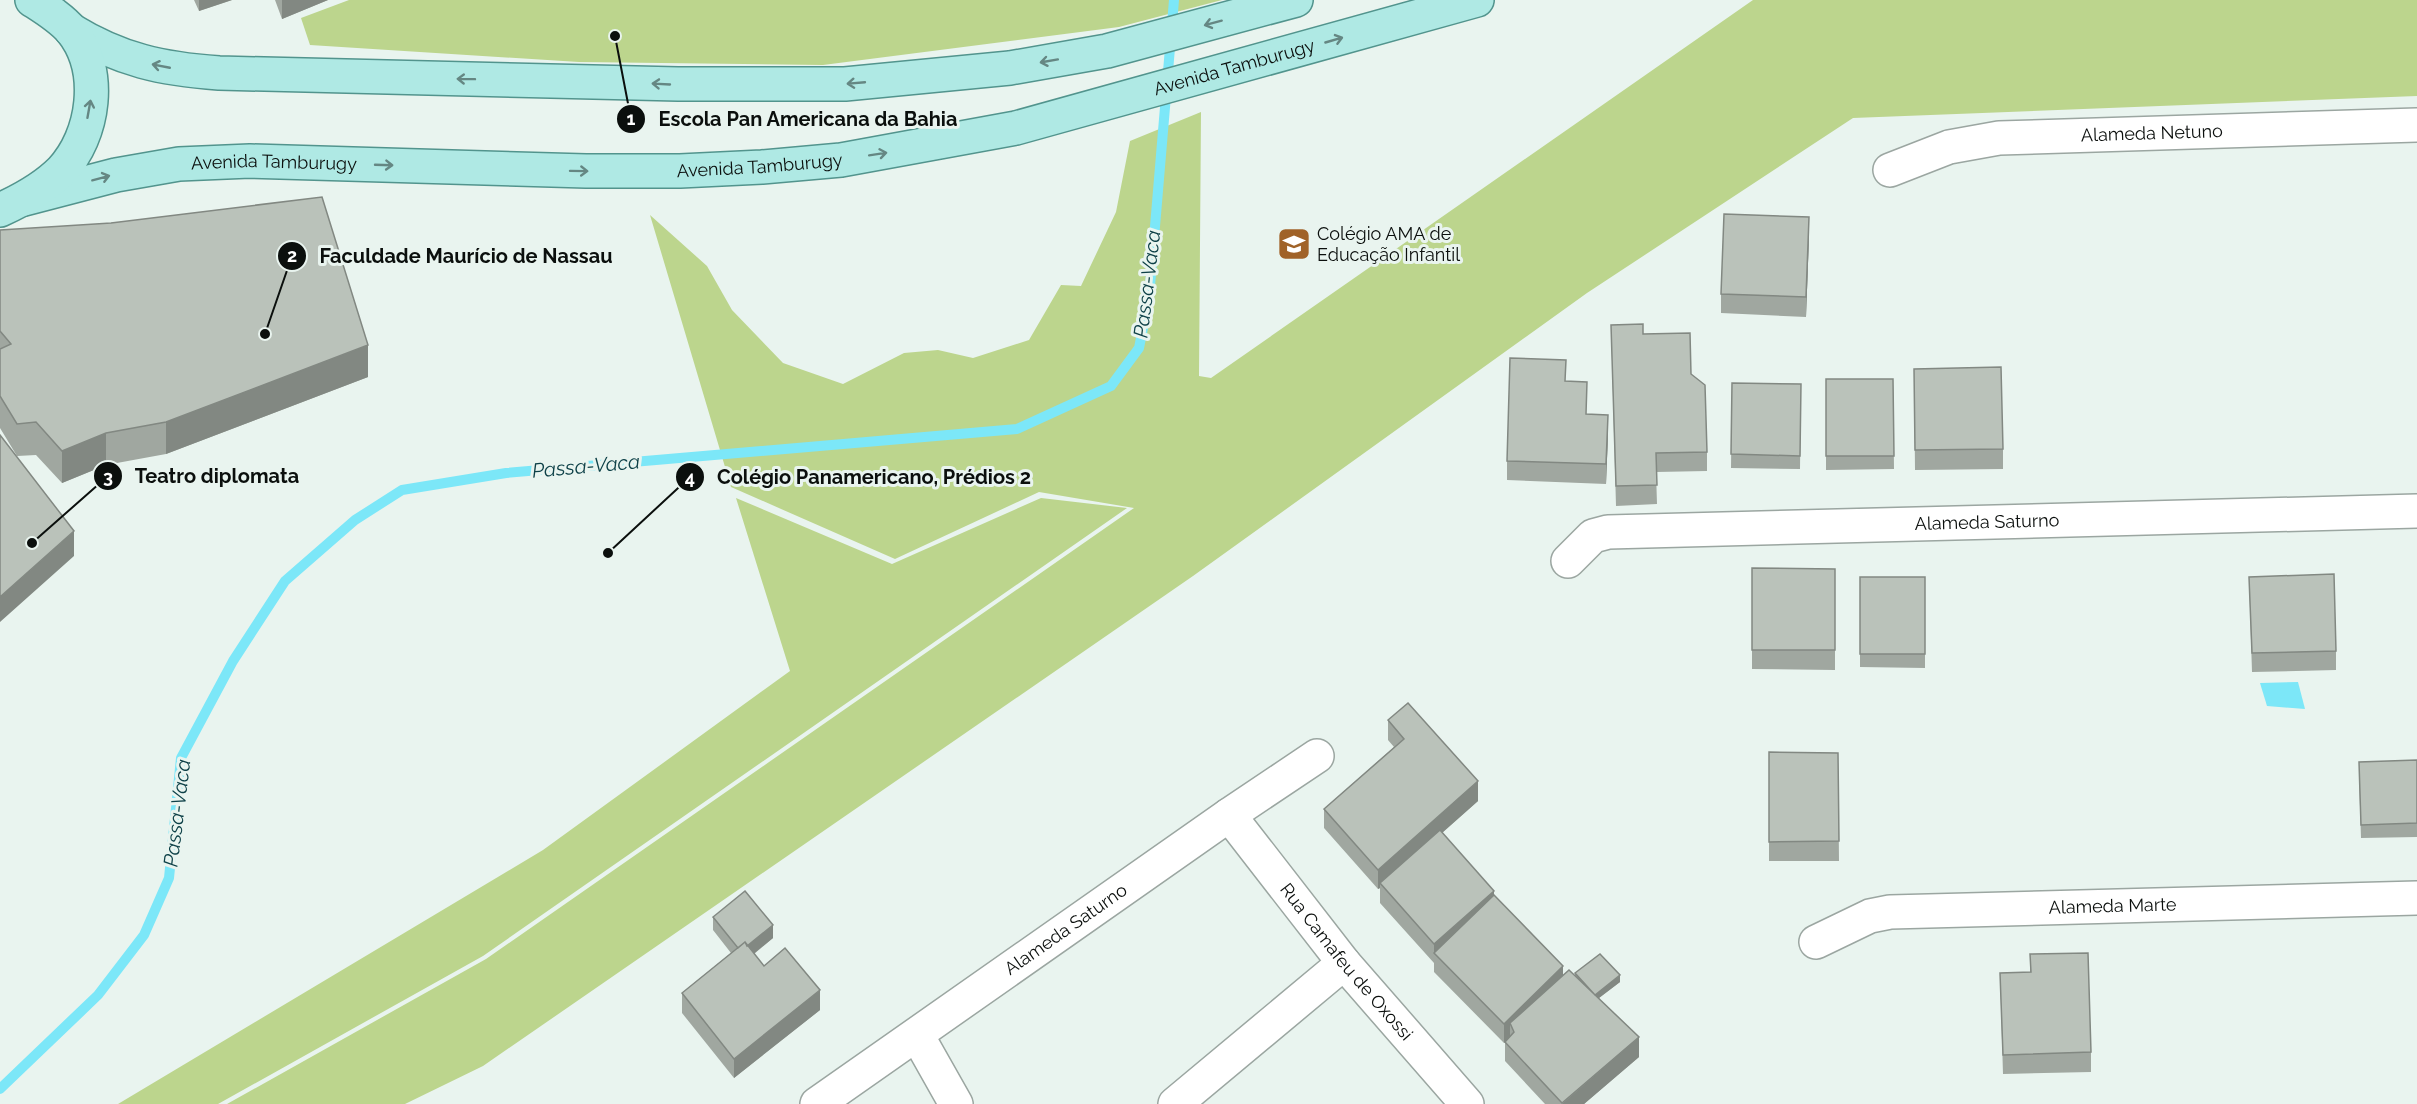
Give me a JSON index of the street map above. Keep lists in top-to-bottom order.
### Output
{
  "streets": {
    "main road": ["Avenida Tamburugy"],
    "street": [
      "Alameda Netuno",
      "Alameda Saturno",
      "Alameda Marte",
      "Rua Camafeu de Oxossi"
    ]
  },
  "crossings": [
    ["Alameda Saturno", "Rua Camafeu de Oxossi"]
  ],
  "water": ["Passa-Vaca"],
  "places": {
    "other": [
      "Escola Pan Americana da Bahia",
      "Faculdade Maurício de Nassau",
      "Teatro diplomata",
      "Colégio Panamericano, Prédios 2"
    ],
    "school or university": ["Colégio AMA de Educação Infantil"]
  }
}
